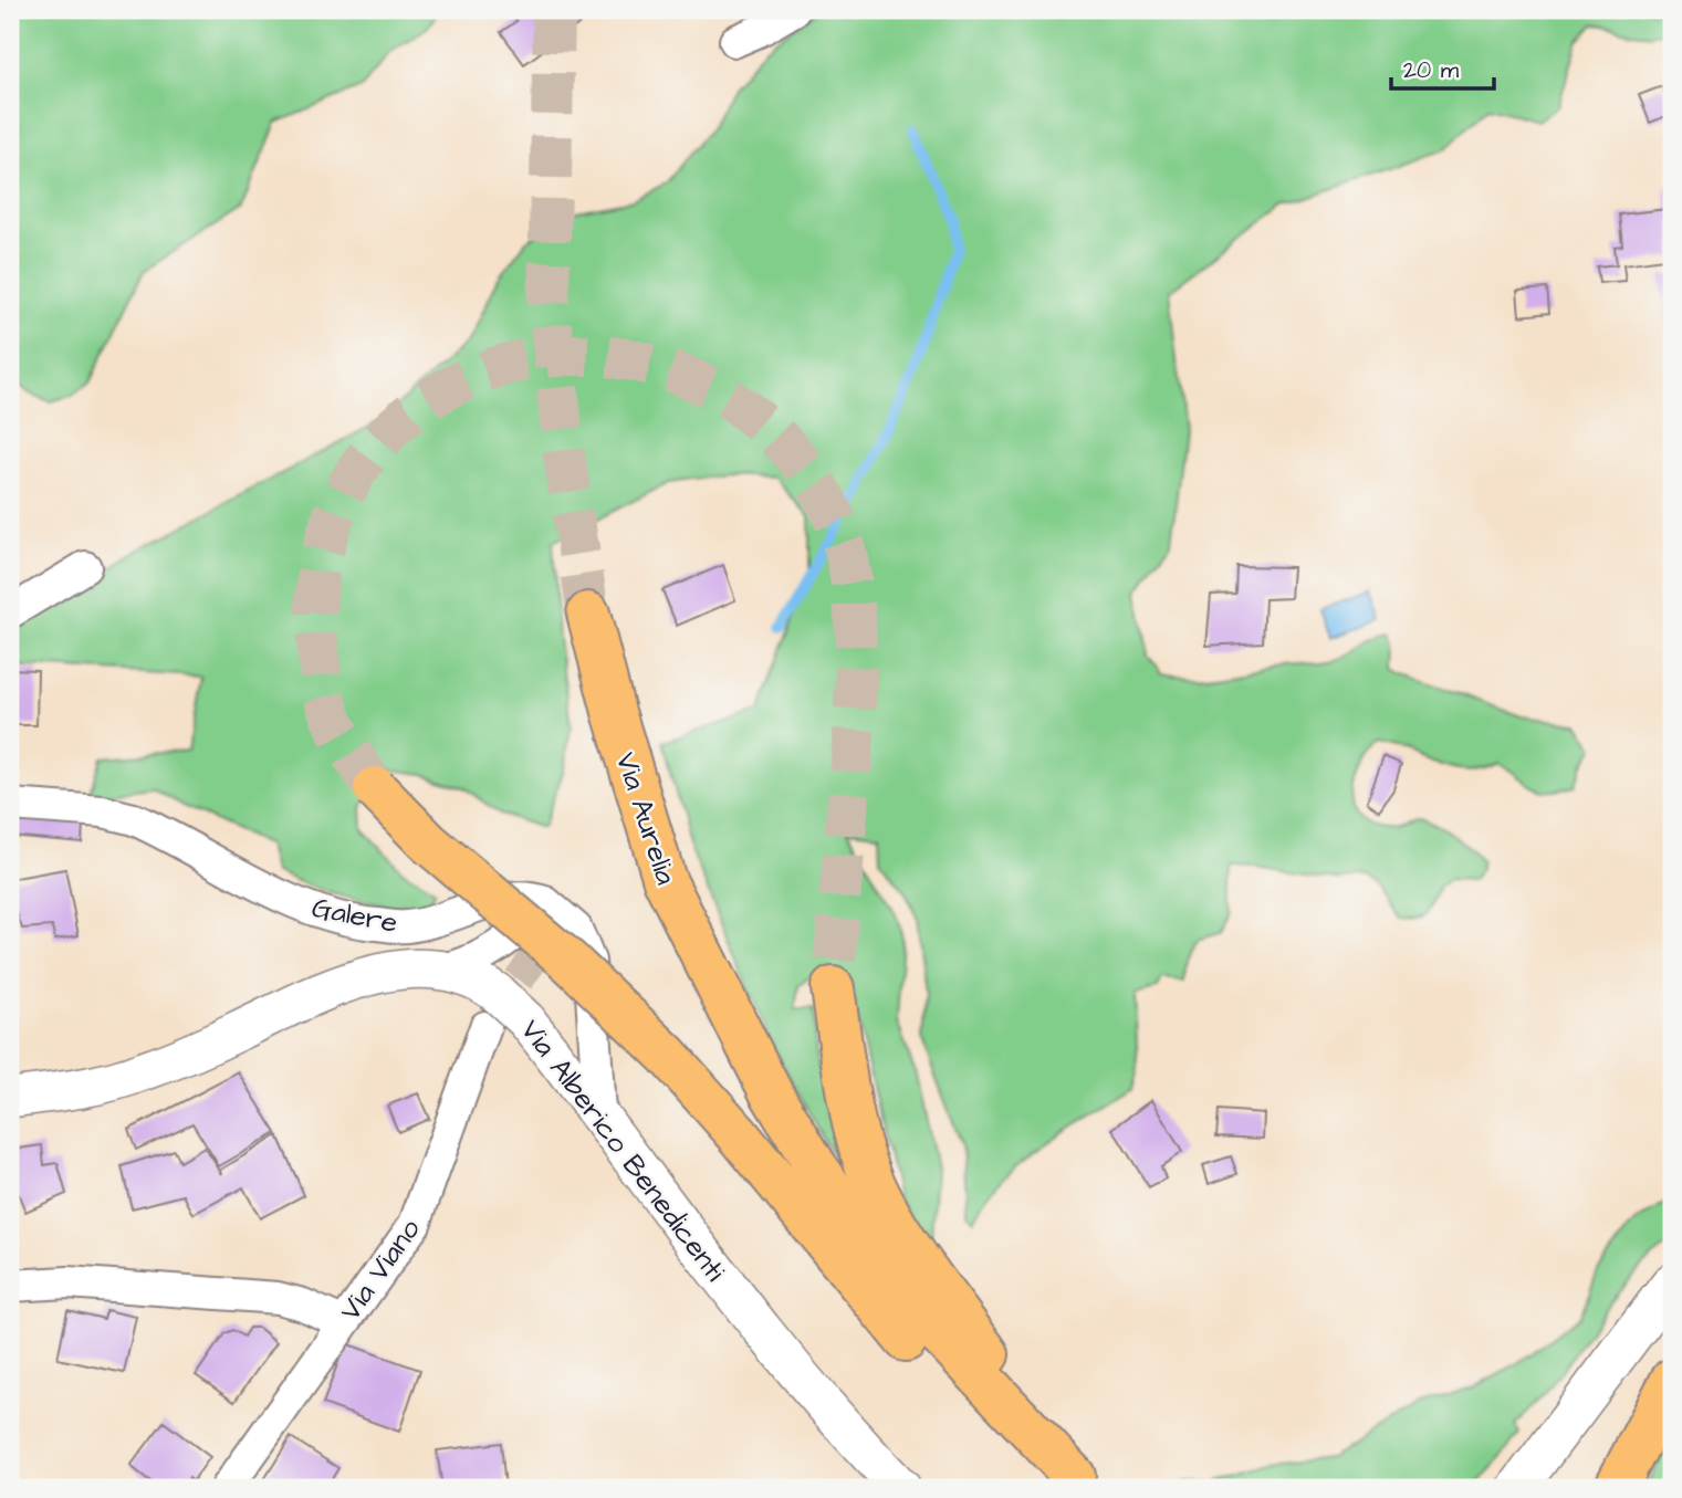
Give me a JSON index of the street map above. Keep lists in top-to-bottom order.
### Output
{
  "streets": {
    "main road": ["Via Aurelia"],
    "street": ["Galere", "Via Alberico Benedicenti", "Via Viano"]
  },
  "crossings": [
    ["Via Alberico Benedicenti", "Via Viano"]
  ],
  "scale_bar": "20 m"
}
